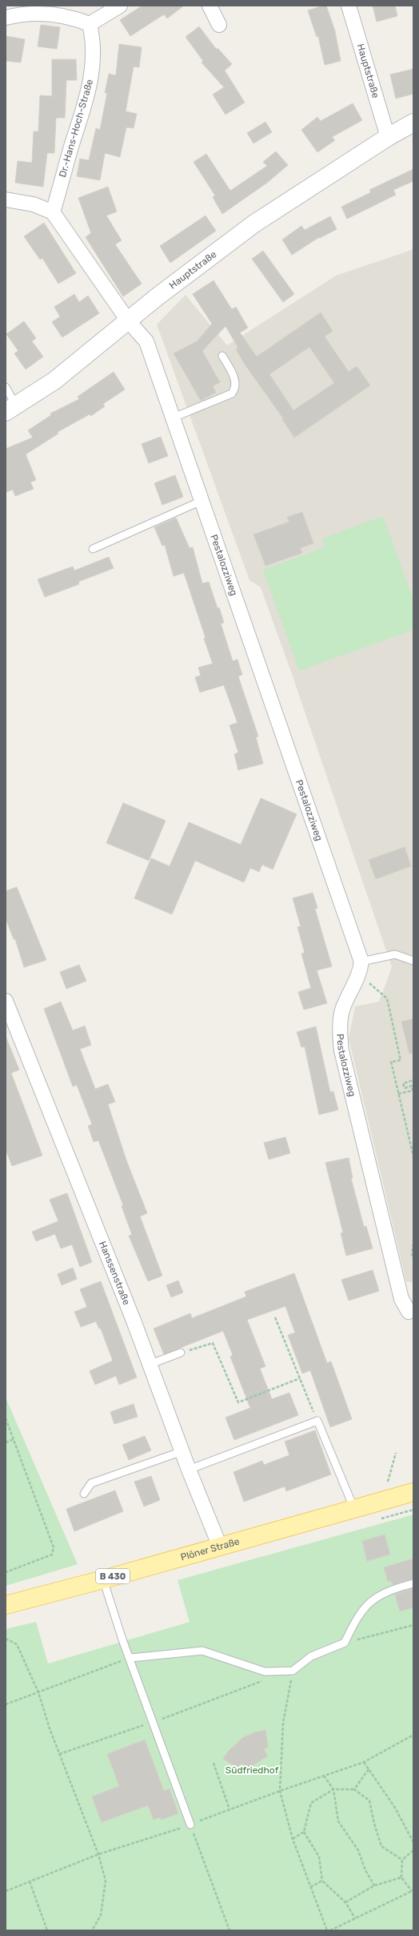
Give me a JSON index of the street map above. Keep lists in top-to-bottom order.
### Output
{
  "streets": {
    "main road": ["Plöner Straße", "B 430"],
    "street": [
      "Hauptstraße",
      "Dr.-Hans-Hoch-Straße",
      "Pestalozziweg",
      "Hanssenstraße"
    ]
  },
  "crossings": [
    ["Hauptstraße", "Pestalozziweg"],
    ["Hanssenstraße", "Plöner Straße"]
  ],
  "parks": ["Südfriedhof"]
}
